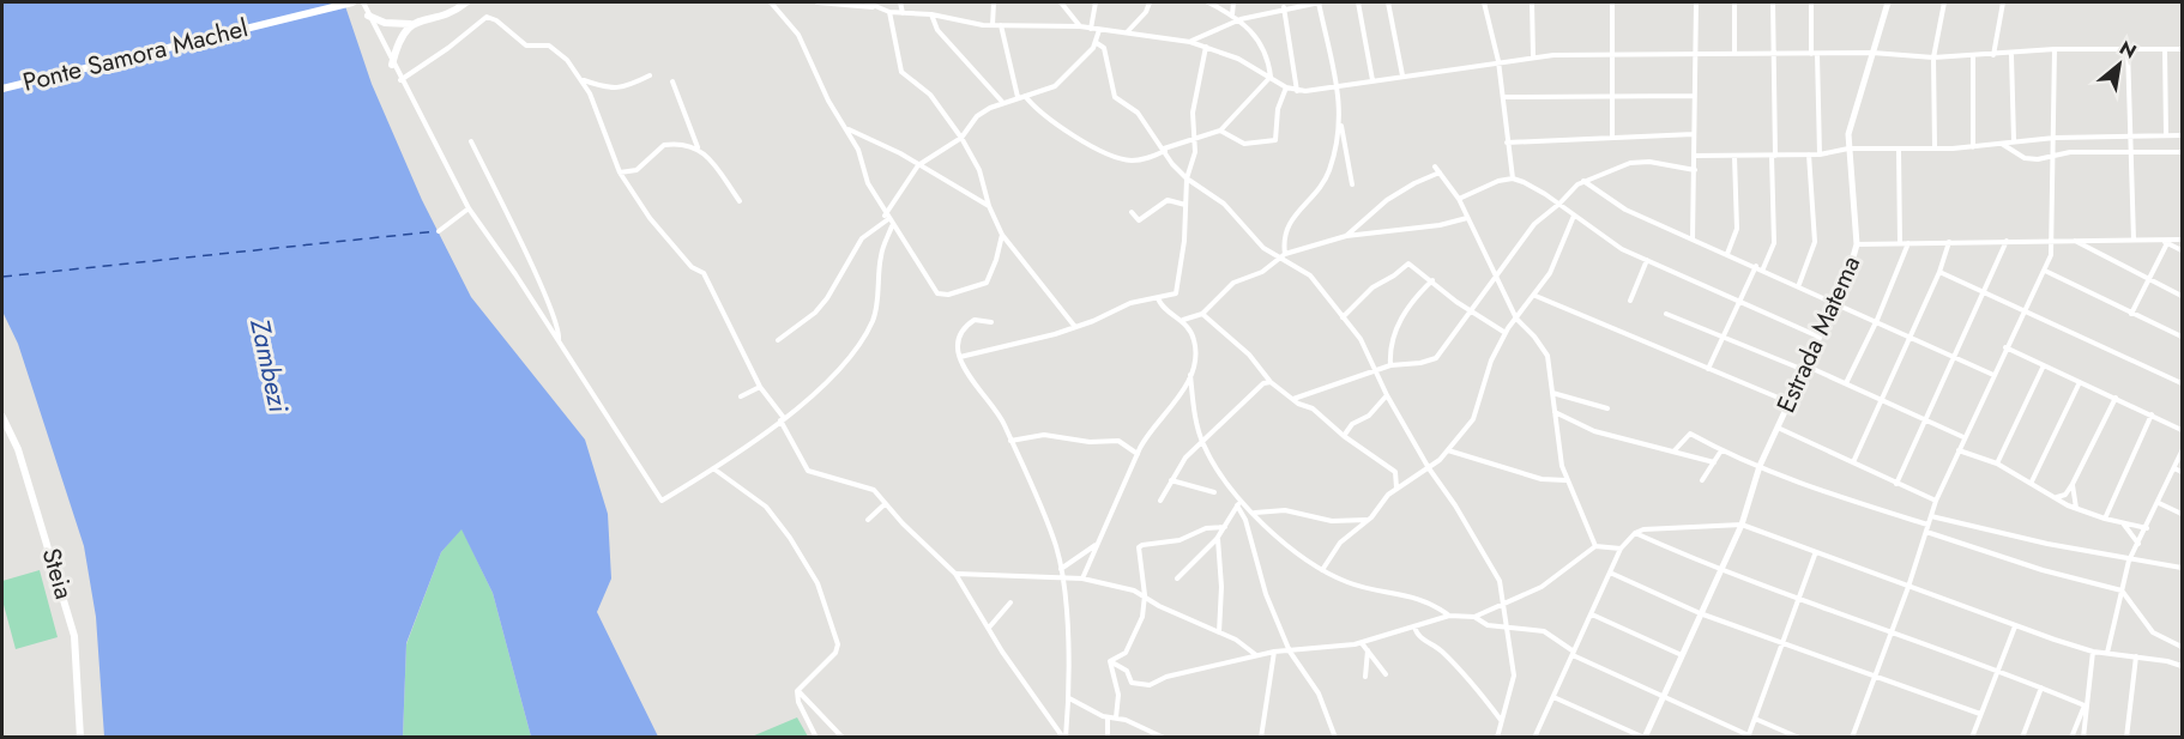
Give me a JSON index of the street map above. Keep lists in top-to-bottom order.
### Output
{
  "streets": {
    "main road": ["Ponte Samora Machel", "Steia"],
    "street": ["Estrada Matema"]
  },
  "water": ["Zambezi"],
  "north": "top right"
}
